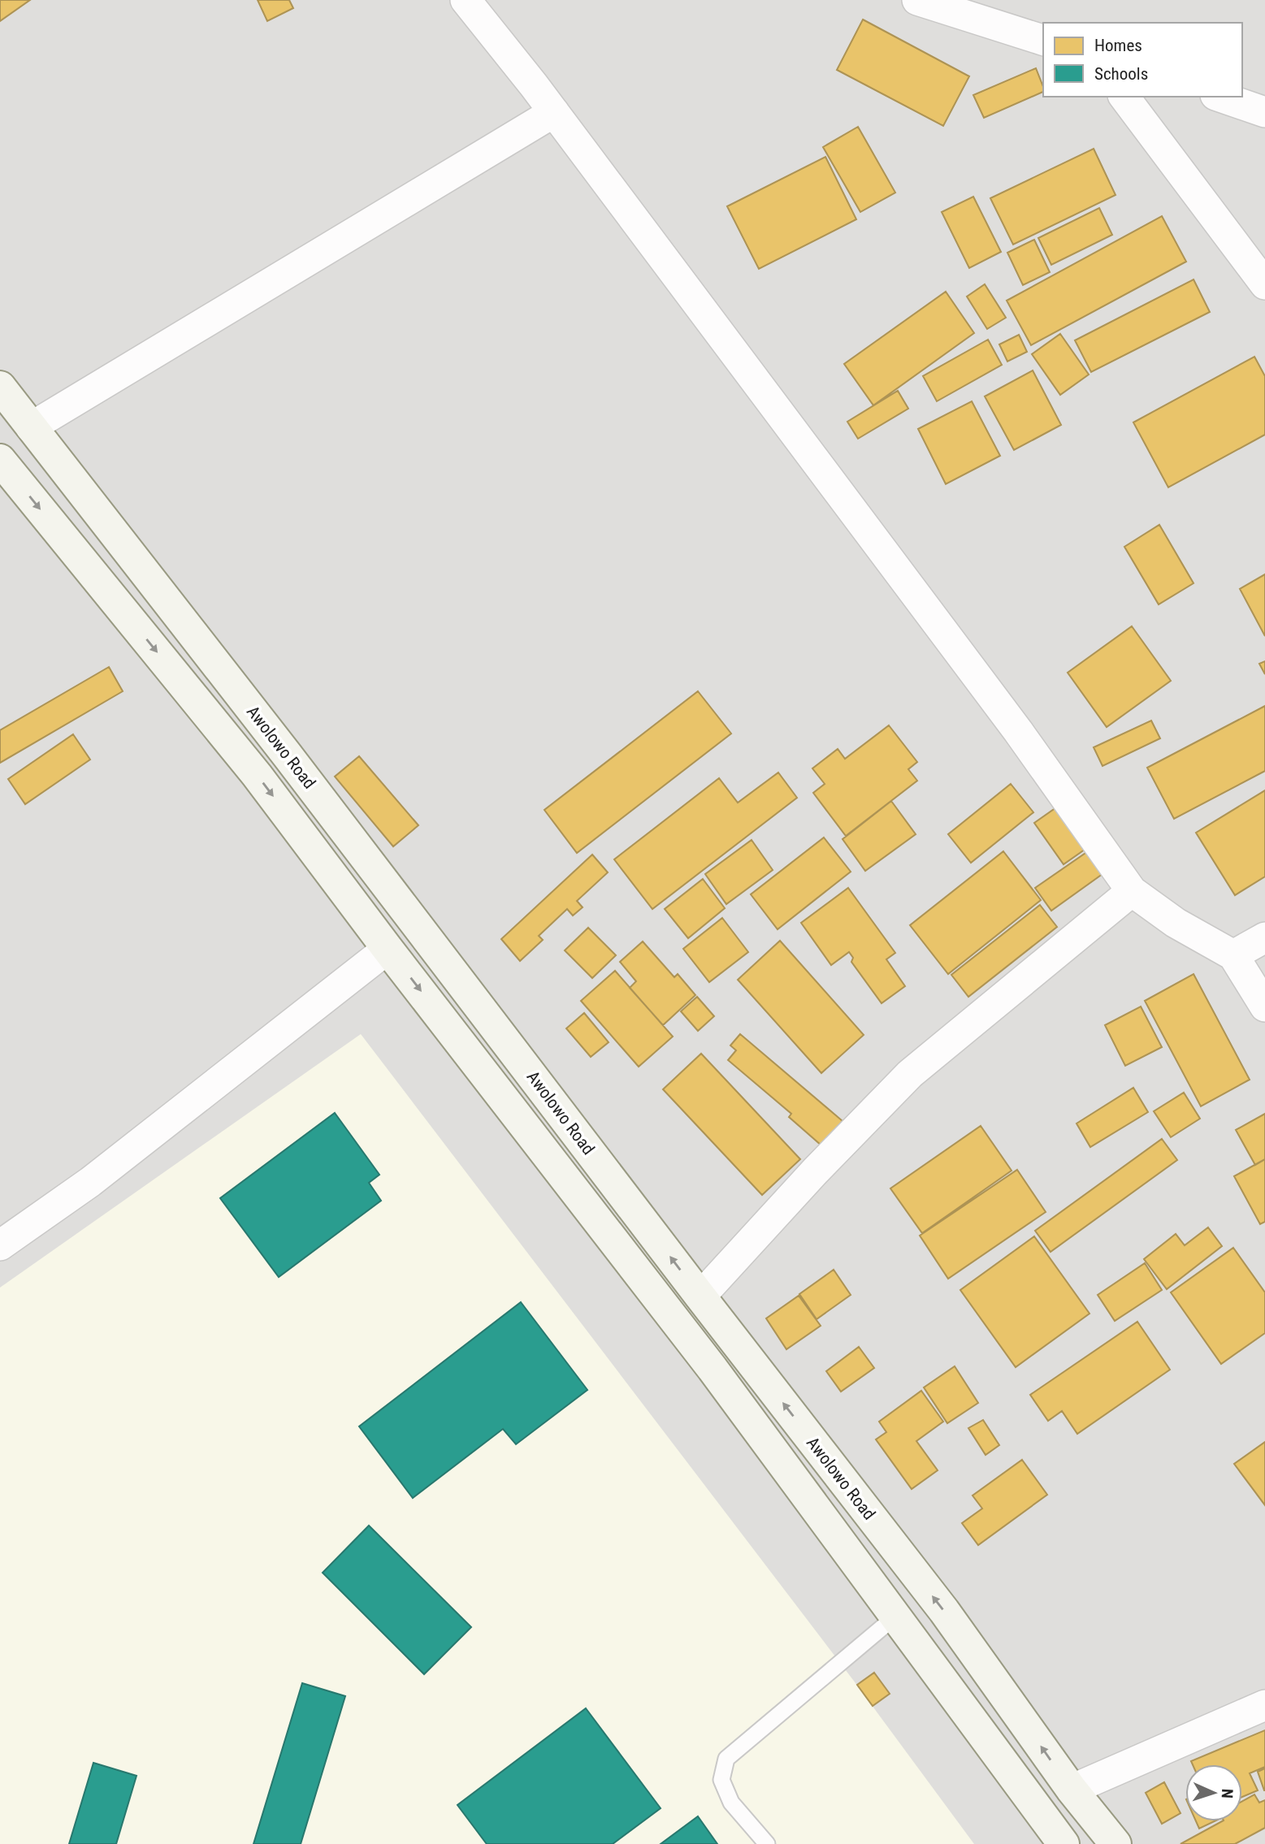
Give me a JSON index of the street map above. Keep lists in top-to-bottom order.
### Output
{
  "streets": {
    "main road": ["Awolowo Road"]
  },
  "legend": ["Homes", "Schools"],
  "north": "right"
}
